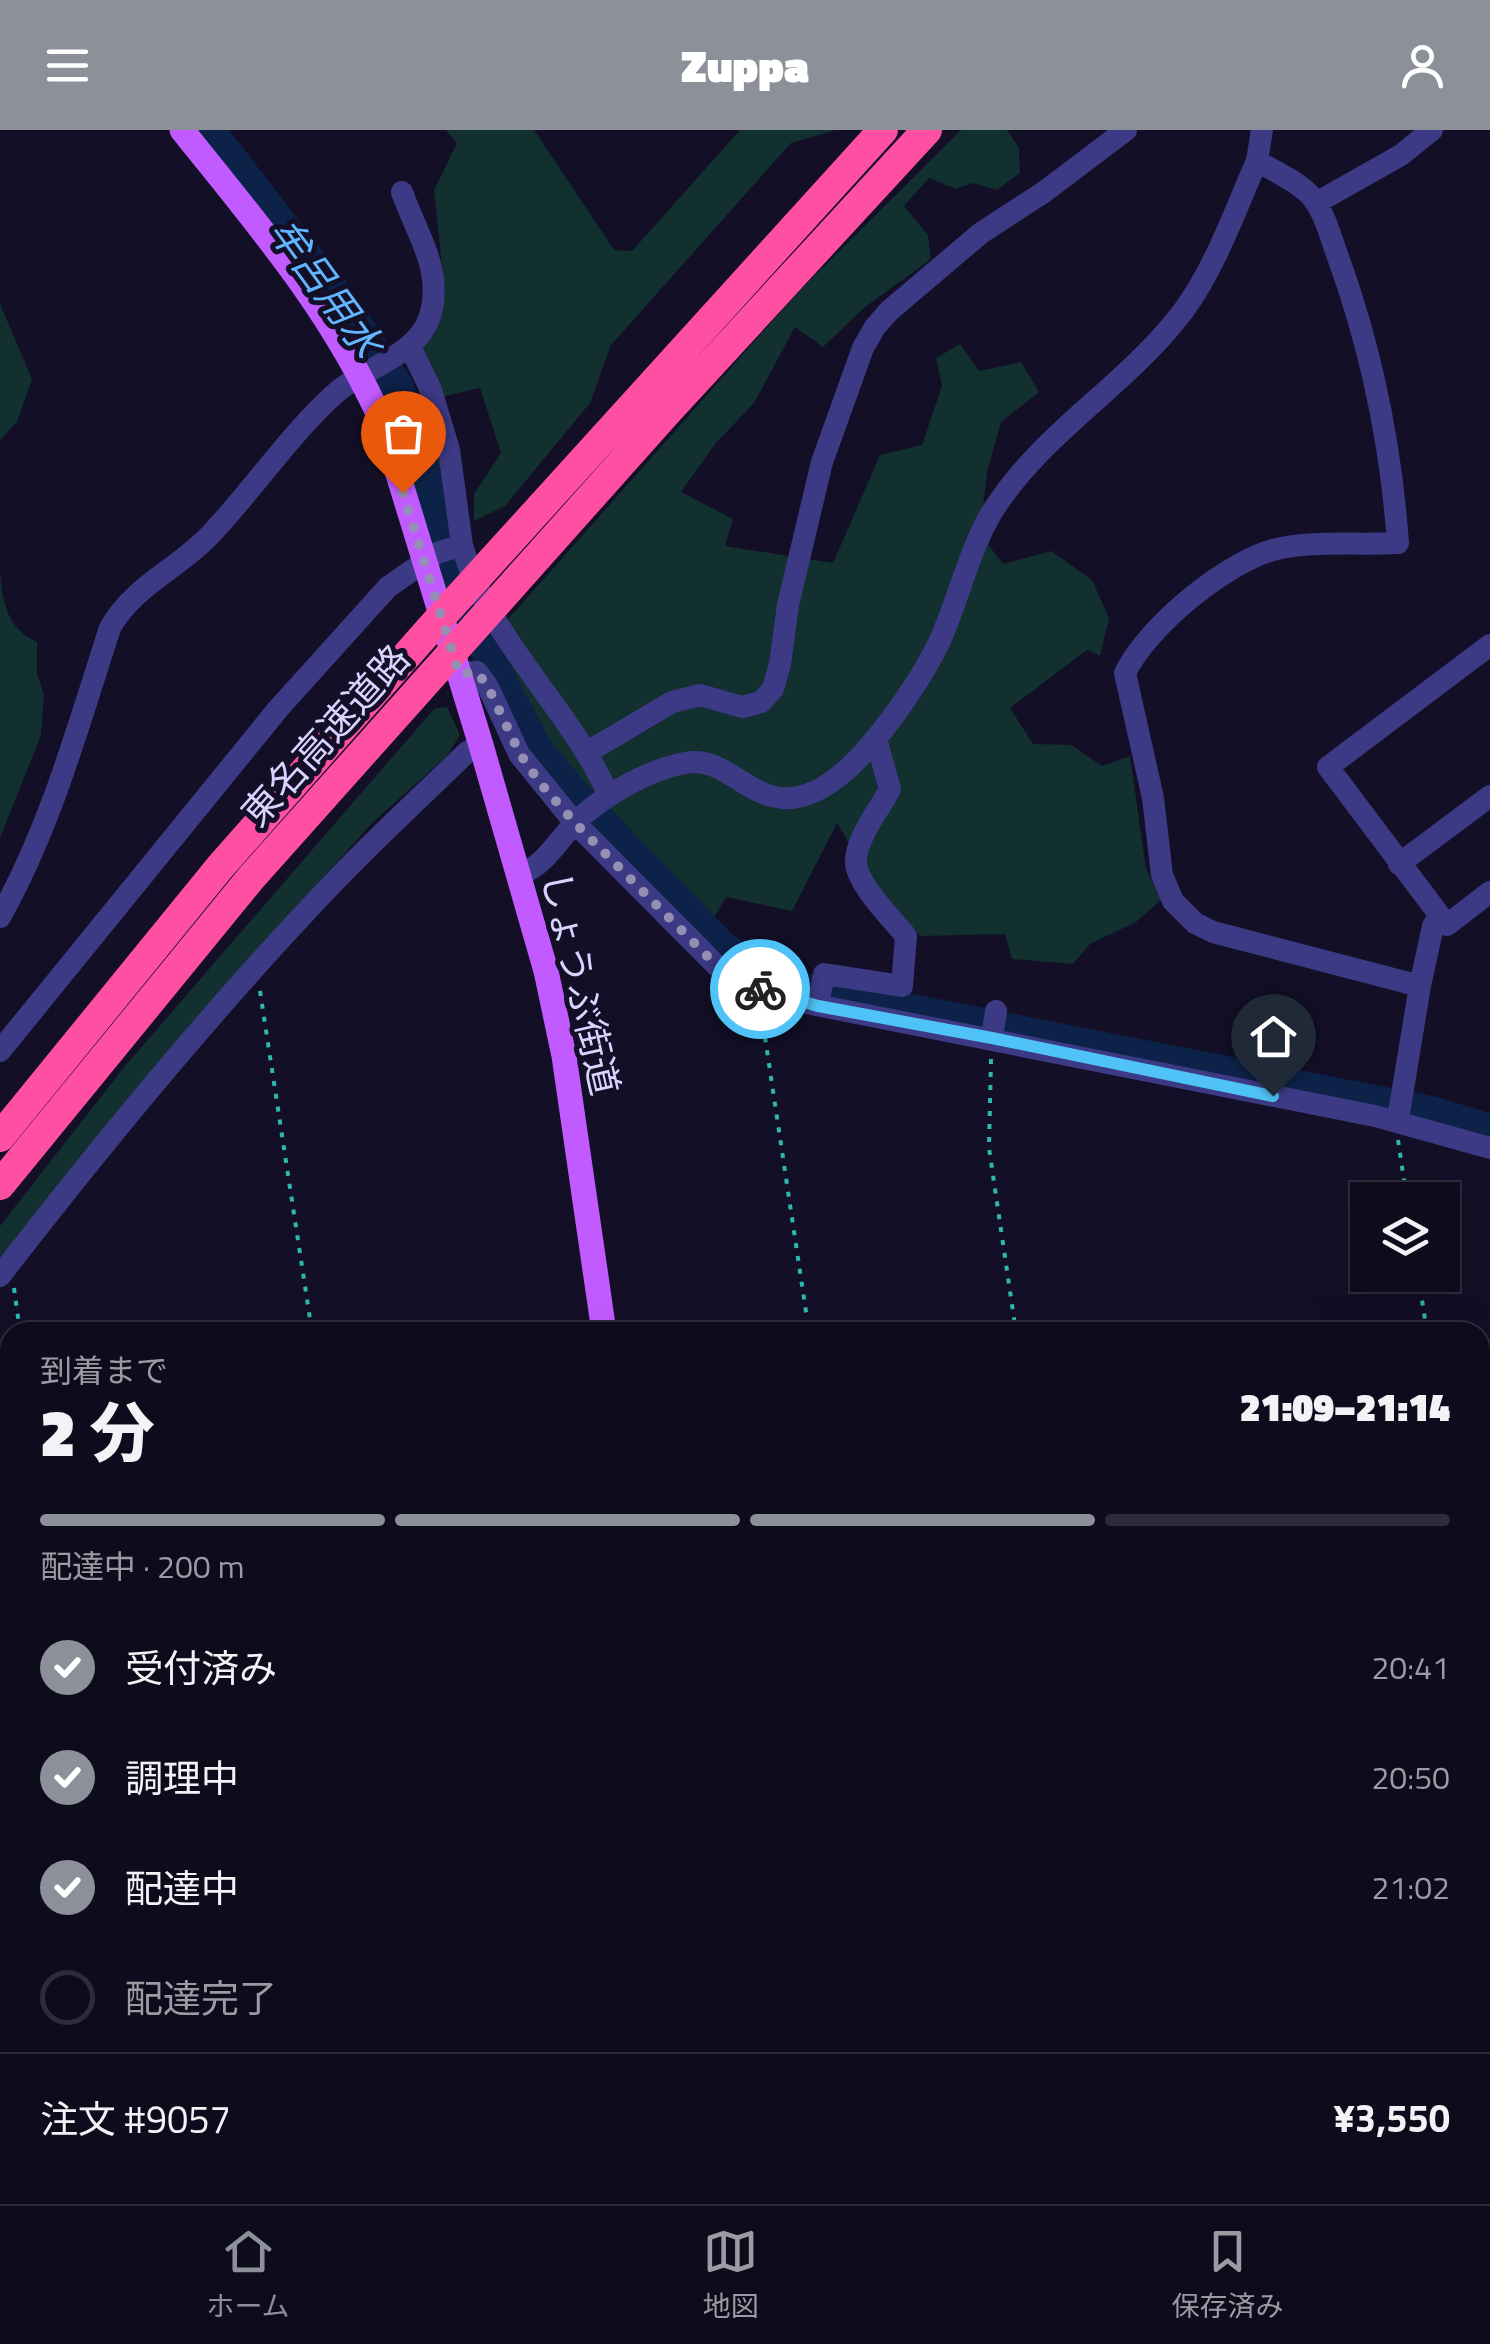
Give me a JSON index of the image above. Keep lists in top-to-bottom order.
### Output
{
  "streets": {
    "highway": ["東名高速道路"],
    "main road": ["しょうぶ街道"]
  },
  "crossings": [
    ["東名高速道路", "しょうぶ街道"]
  ],
  "water": ["牟呂用水"],
  "page": {
    "header": "Zuppa",
    "heading": ["2 分", "到着まで", "21:09–21:14"],
    "panel": ["注文 #9057", "¥3,550"],
    "bar": "配達中 · 200 m",
    "list": [
      ["受付済み", "20:41"],
      ["調理中", "20:50"],
      ["配達中", "21:02"],
      "配達完了"
    ],
    "tabs": ["ホーム", "地図", "保存済み"]
  }
}
